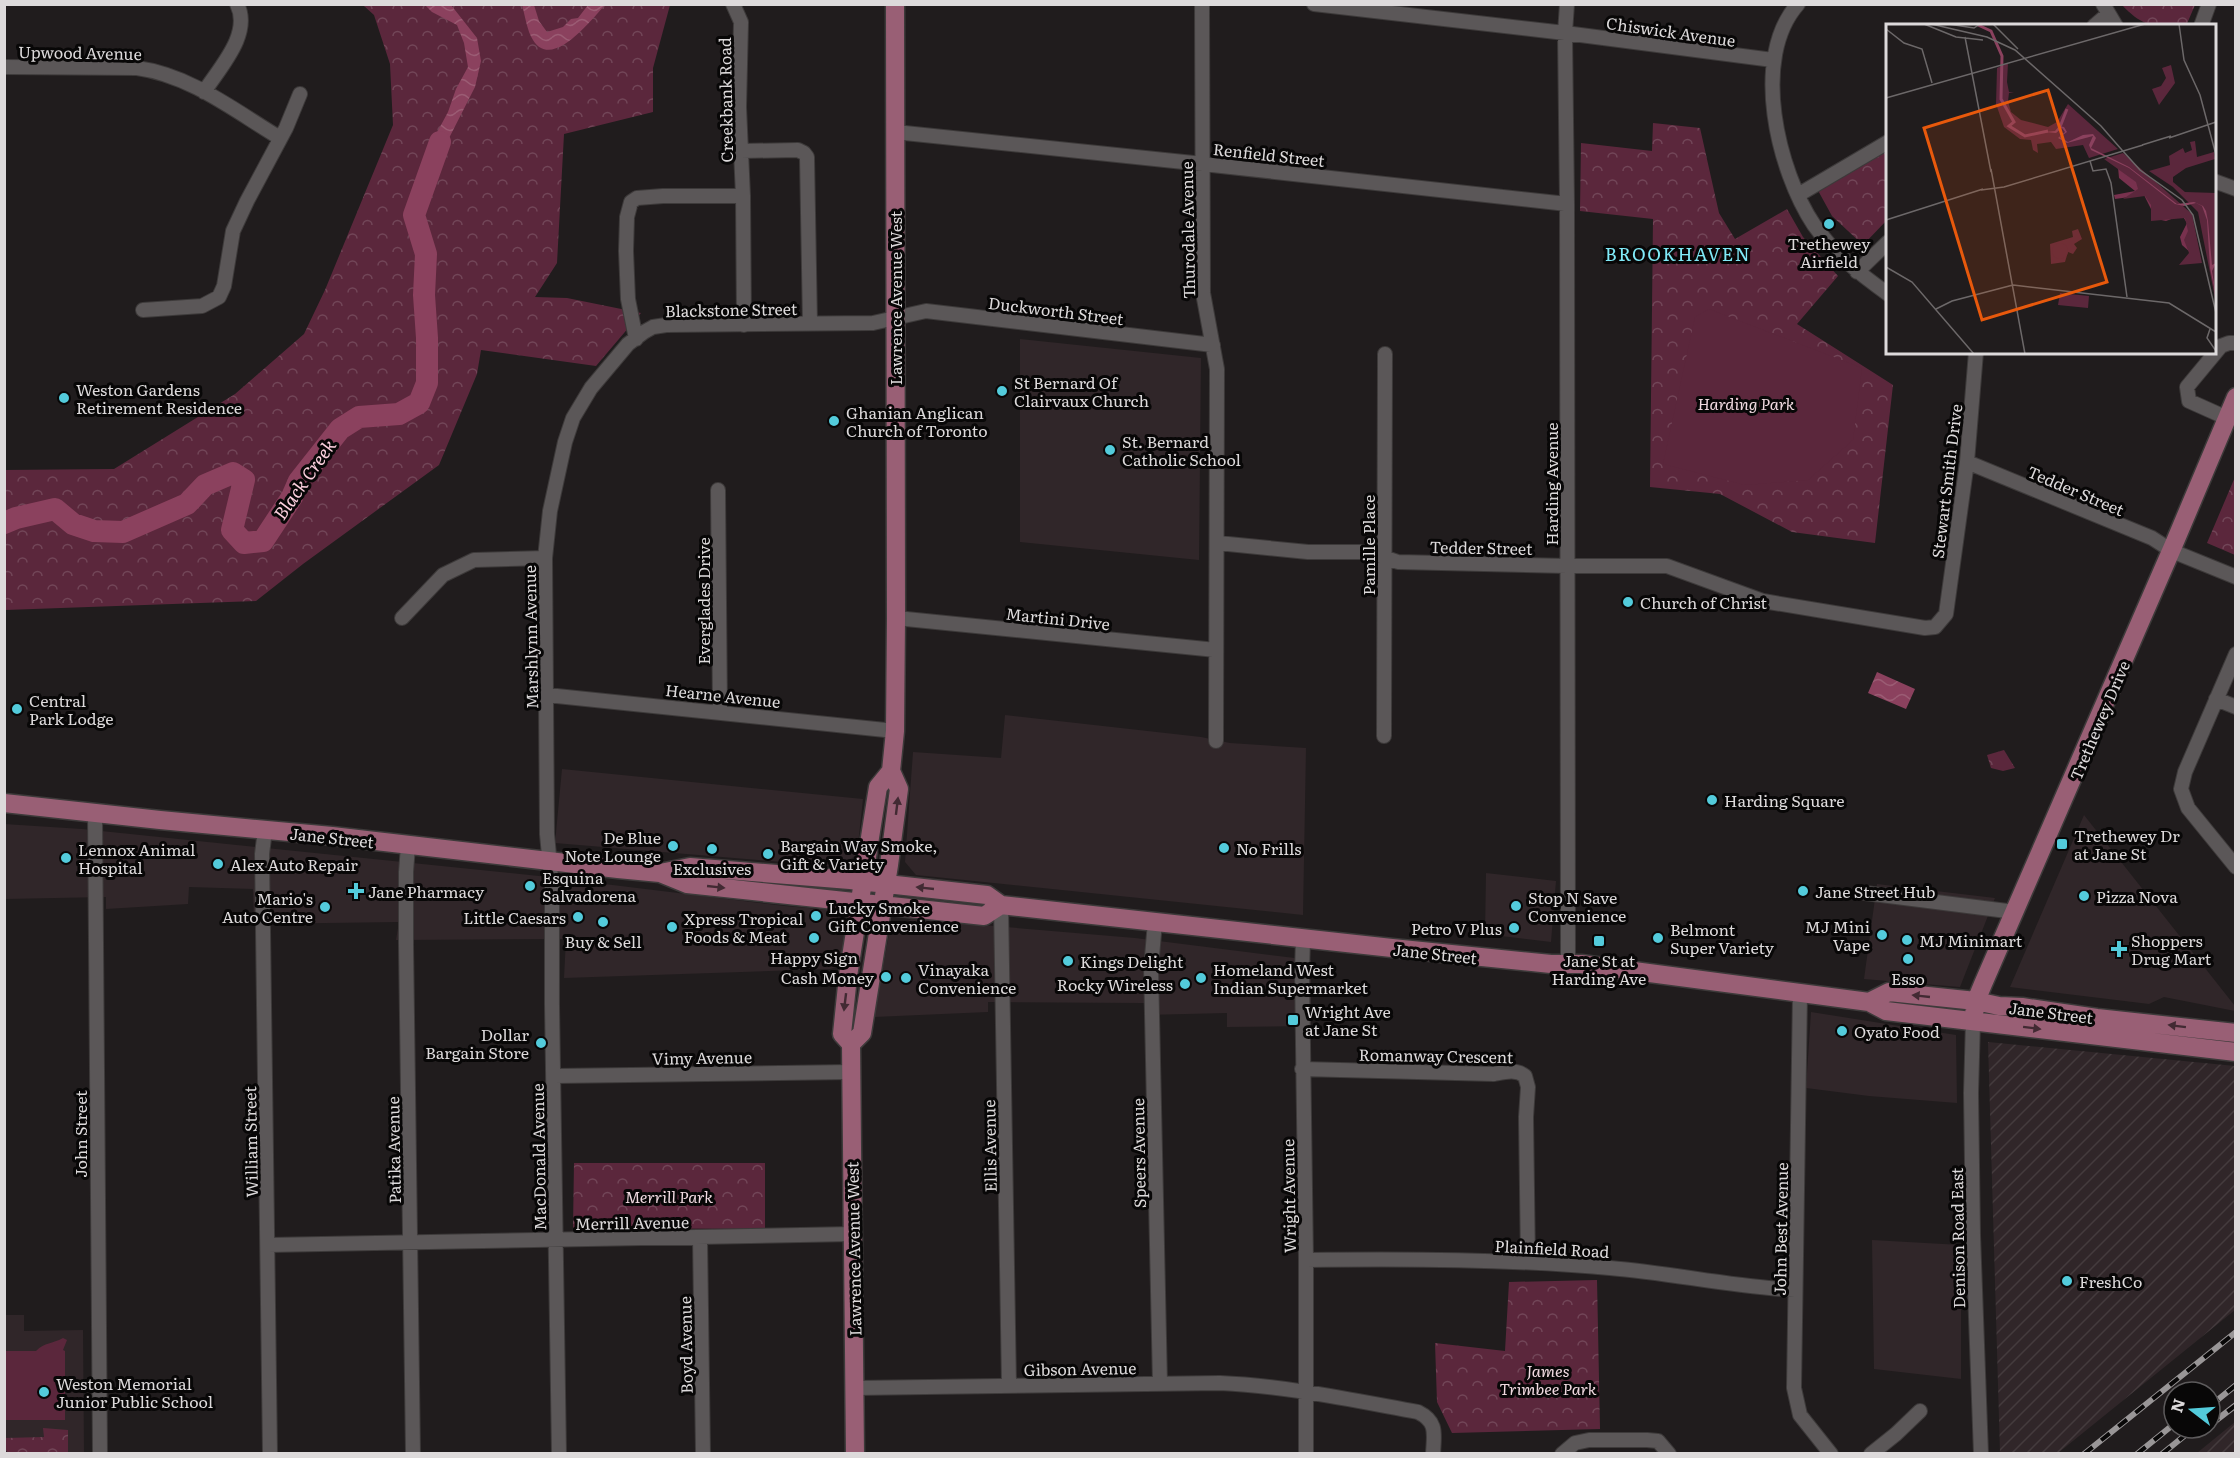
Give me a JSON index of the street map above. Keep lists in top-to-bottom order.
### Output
{
  "streets": {
    "main road": ["Lawrence Avenue West", "Trethewey Drive", "Jane Street"],
    "street": [
      "Chiswick Avenue",
      "Upwood Avenue",
      "Creekbank Road",
      "Renfield Street",
      "Thurodale Avenue",
      "Blackstone Street",
      "Duckworth Street",
      "Stewart Smith Drive",
      "Harding Avenue",
      "Tedder Street",
      "Pamille Place",
      "Everglades Drive",
      "Martini Drive",
      "Marshlynn Avenue",
      "Hearne Avenue",
      "Romanway Crescent",
      "Vimy Avenue",
      "John Street",
      "William Street",
      "Ellis Avenue",
      "Patika Avenue",
      "Speers Avenue",
      "MacDonald Avenue",
      "Wright Avenue",
      "Merrill Avenue",
      "John Best Avenue",
      "Denison Road East",
      "Plainfield Road",
      "Boyd Avenue",
      "Gibson Avenue"
    ]
  },
  "crossings": [
    ["Chiswick Avenue", "Harding Avenue"],
    ["Creekbank Road", "Blackstone Street"],
    ["Renfield Street", "Thurodale Avenue"],
    ["Renfield Street", "Lawrence Avenue West"],
    ["Renfield Street", "Harding Avenue"],
    ["Thurodale Avenue", "Duckworth Street"],
    ["Thurodale Avenue", "Tedder Street"],
    ["Thurodale Avenue", "Martini Drive"],
    ["Lawrence Avenue West", "Blackstone Street"],
    ["Lawrence Avenue West", "Duckworth Street"],
    ["Lawrence Avenue West", "Martini Drive"],
    ["Lawrence Avenue West", "Hearne Avenue"],
    ["Lawrence Avenue West", "Jane Street"],
    ["Lawrence Avenue West", "Vimy Avenue"],
    ["Lawrence Avenue West", "Merrill Avenue"],
    ["Lawrence Avenue West", "Gibson Avenue"],
    ["Blackstone Street", "Duckworth Street"],
    ["Blackstone Street", "Marshlynn Avenue"],
    ["Stewart Smith Drive", "Tedder Street"],
    ["Harding Avenue", "Tedder Street"],
    ["Harding Avenue", "Jane Street"],
    ["Tedder Street", "Pamille Place"],
    ["Tedder Street", "Trethewey Drive"],
    ["Everglades Drive", "Hearne Avenue"],
    ["Marshlynn Avenue", "Hearne Avenue"],
    ["Marshlynn Avenue", "Jane Street"],
    ["Marshlynn Avenue", "MacDonald Avenue"],
    ["Trethewey Drive", "Jane Street"],
    ["Trethewey Drive", "Denison Road East"],
    ["Jane Street", "John Street"],
    ["Jane Street", "William Street"],
    ["Jane Street", "Ellis Avenue"],
    ["Jane Street", "Patika Avenue"],
    ["Jane Street", "Speers Avenue"],
    ["Jane Street", "MacDonald Avenue"],
    ["Jane Street", "Wright Avenue"],
    ["Jane Street", "John Best Avenue"],
    ["Jane Street", "Denison Road East"],
    ["Romanway Crescent", "Wright Avenue"],
    ["Romanway Crescent", "Plainfield Road"],
    ["Vimy Avenue", "MacDonald Avenue"],
    ["William Street", "Merrill Avenue"],
    ["Ellis Avenue", "Gibson Avenue"],
    ["Patika Avenue", "Merrill Avenue"],
    ["Speers Avenue", "Gibson Avenue"],
    ["MacDonald Avenue", "Merrill Avenue"],
    ["Wright Avenue", "Plainfield Road"],
    ["Wright Avenue", "Gibson Avenue"],
    ["Merrill Avenue", "Boyd Avenue"],
    ["John Best Avenue", "Plainfield Road"]
  ],
  "districts": ["BROOKHAVEN"],
  "water": ["Black Creek"],
  "parks": ["Harding Park", "Merrill Park", "James Trimbee Park"],
  "places": {
    "other": [
      "Trethewey Airfield",
      "St Bernard Of Clairvaux Church",
      "Weston Gardens Retirement Residence",
      "Ghanian Anglican Church of Toronto",
      "St. Bernard Catholic School",
      "Church of Christ",
      "Central Park Lodge",
      "Harding Square",
      "De Blue Note Lounge",
      "No Frills",
      "Exclusives",
      "Bargain Way Smoke, Gift & Variety",
      "Lennox Animal Hospital",
      "Alex Auto Repair",
      "Esquina Salvadorena",
      "Jane Street Hub",
      "Pizza Nova",
      "Stop N Save Convenience",
      "Mario's Auto Centre",
      "Lucky Smoke Gift Convenience",
      "Little Caesars",
      "Buy & Sell",
      "Xpress Tropical Foods & Meat",
      "Petro V Plus",
      "MJ Mini Vape",
      "Happy Sign",
      "Belmont Super Variety",
      "MJ Minimart",
      "Esso",
      "Kings Delight",
      "Cash Money",
      "Vinayaka Convenience",
      "Homeland West Indian Supermarket",
      "Rocky Wireless",
      "Oyato Food",
      "Dollar Bargain Store",
      "FreshCo",
      "Weston Memorial Junior Public School"
    ],
    "transit": ["Trethewey Dr at Jane St", "Jane St at Harding Ave", "Wright Ave at Jane St"],
    "health": ["Jane Pharmacy", "Shoppers Drug Mart"]
  },
  "north": "left"
}
